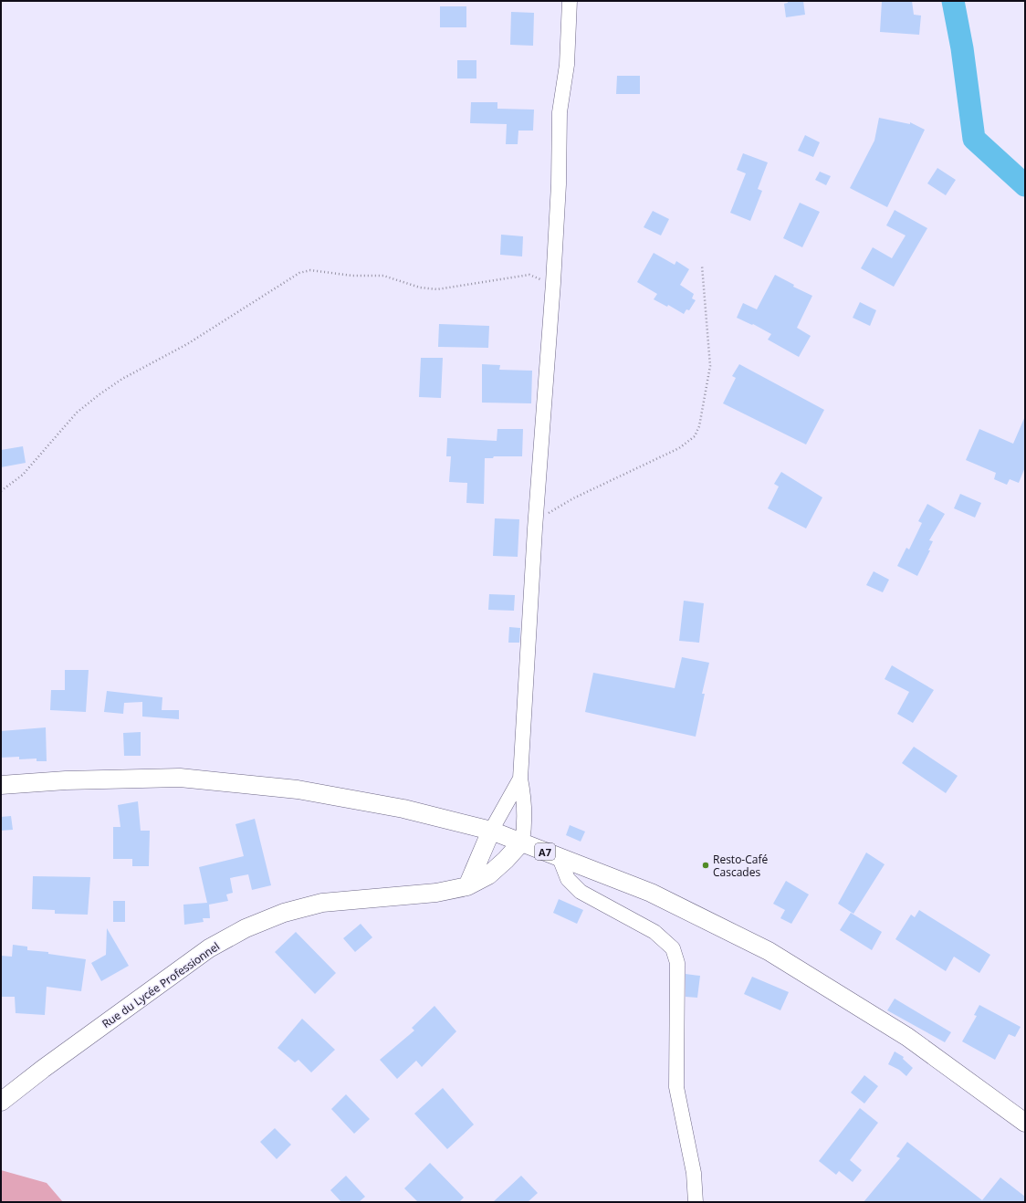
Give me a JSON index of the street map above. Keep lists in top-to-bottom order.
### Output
{
  "streets": {
    "main road": ["A7", "Rue du Lycée Professionnel"]
  },
  "crossings": [
    ["A7", "Rue du Lycée Professionnel"]
  ],
  "places": ["Resto-Café Cascades"]
}
